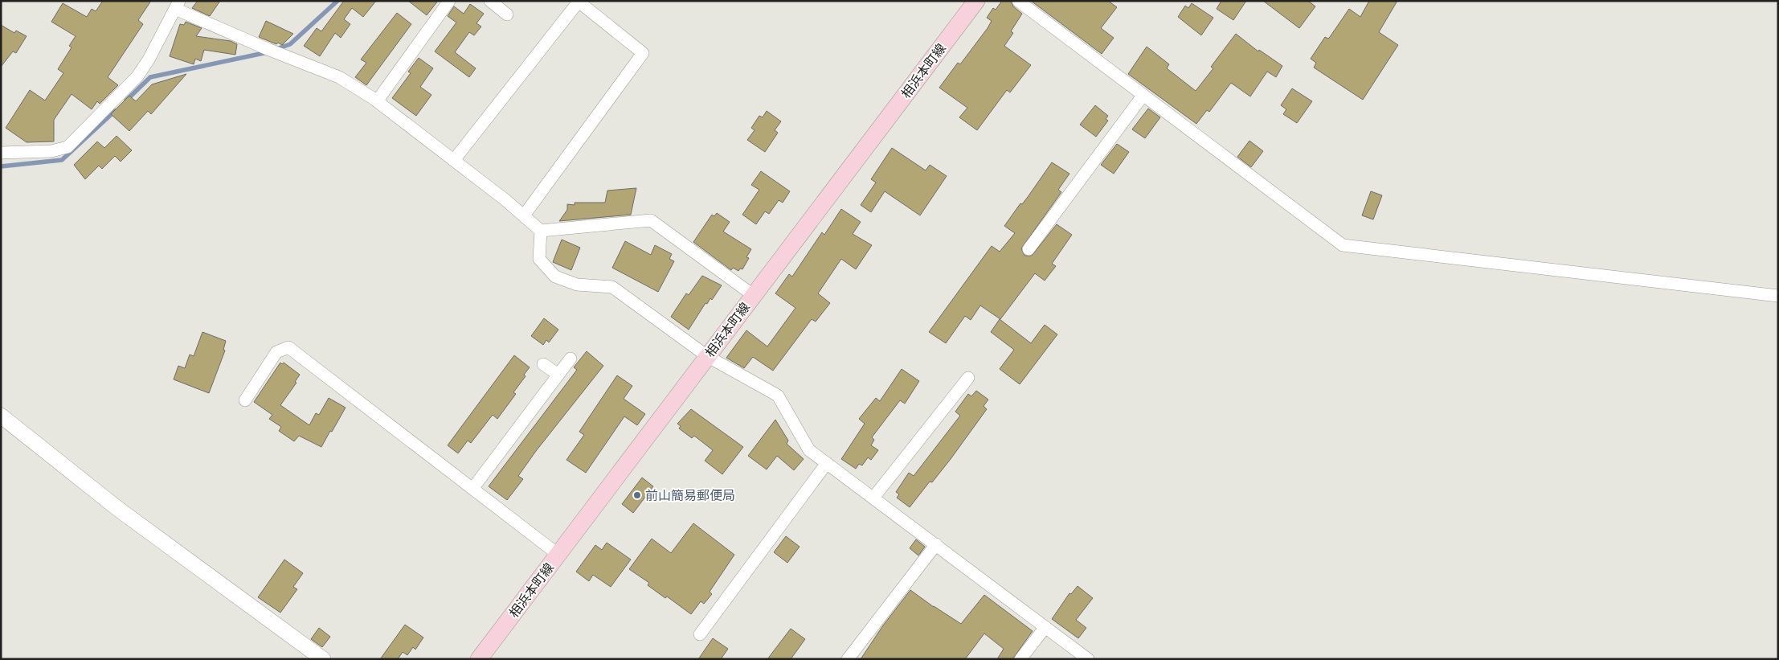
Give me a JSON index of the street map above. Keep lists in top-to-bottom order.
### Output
{
  "streets": {
    "main road": ["相浜本町線"]
  },
  "places": ["前山簡易郵便局"]
}
